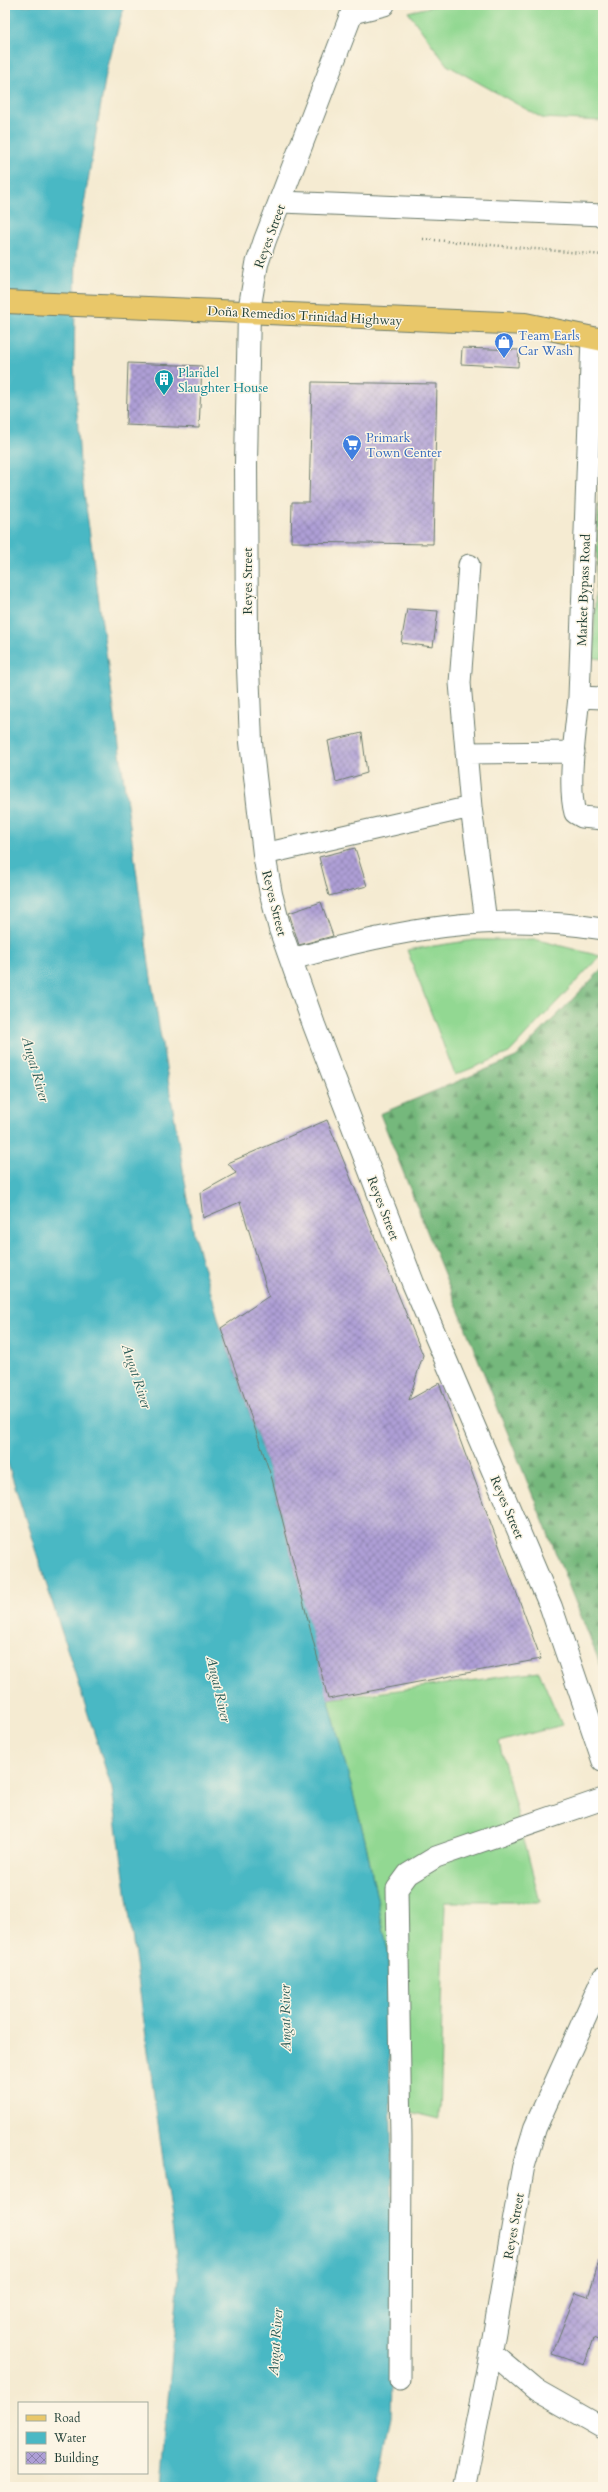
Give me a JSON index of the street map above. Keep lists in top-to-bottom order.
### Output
{
  "streets": {
    "main road": ["Doña Remedios Trinidad Highway"],
    "street": ["Reyes Street", "Market Bypass Road"]
  },
  "crossings": [
    ["Reyes Street", "Doña Remedios Trinidad Highway"],
    ["Doña Remedios Trinidad Highway", "Market Bypass Road"]
  ],
  "water": ["Angat River"],
  "places": {
    "shop": ["Team Earls Car Wash"],
    "building": ["Plaridel Slaughter House"],
    "supermarket": ["Primark Town Center"]
  },
  "legend": ["Road", "Water", "Building"]
}
